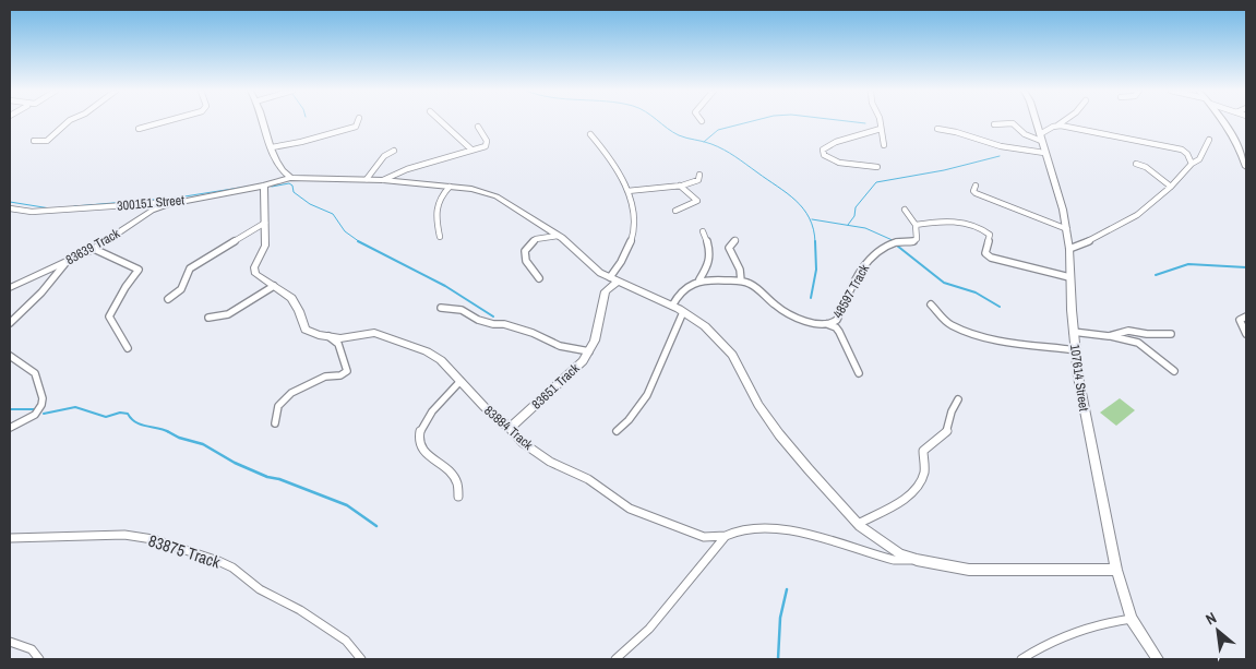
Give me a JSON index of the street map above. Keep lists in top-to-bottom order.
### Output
{
  "streets": {
    "street": [
      "300151 Street",
      "83639 Track",
      "48597 Track",
      "107614 Street",
      "83651 Track",
      "83884 Track",
      "83875 Track"
    ]
  },
  "crossings": [
    ["300151 Street", "83639 Track"],
    ["300151 Street", "107614 Street"],
    ["300151 Street", "83651 Track"],
    ["83651 Track", "83884 Track"]
  ],
  "north": "top left"
}
